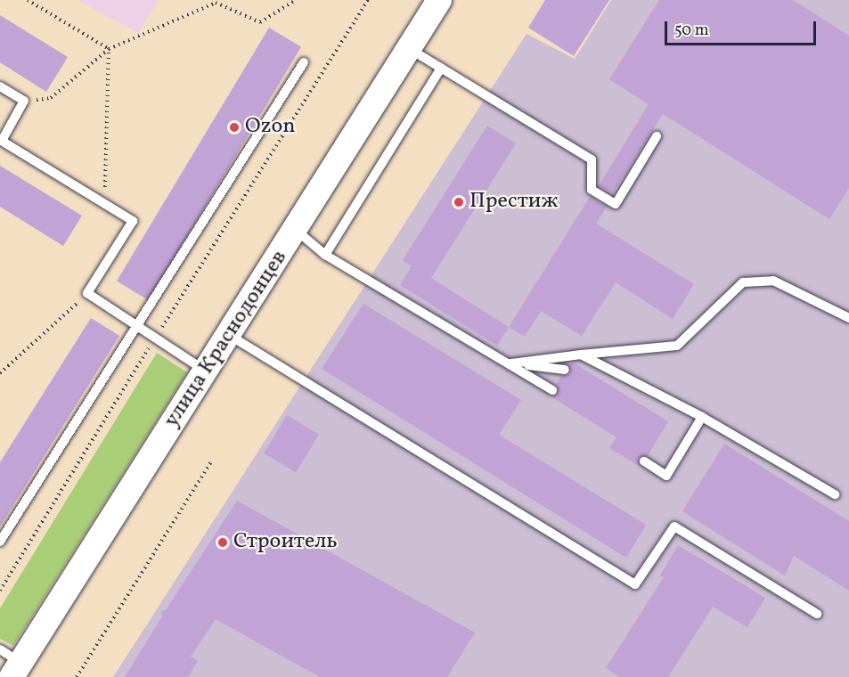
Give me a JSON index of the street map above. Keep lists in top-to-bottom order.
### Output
{
  "streets": {
    "main road": ["улица Краснодонцев"]
  },
  "places": ["Ozon", "Престиж", "Строитель"],
  "scale_bar": "50 m"
}
